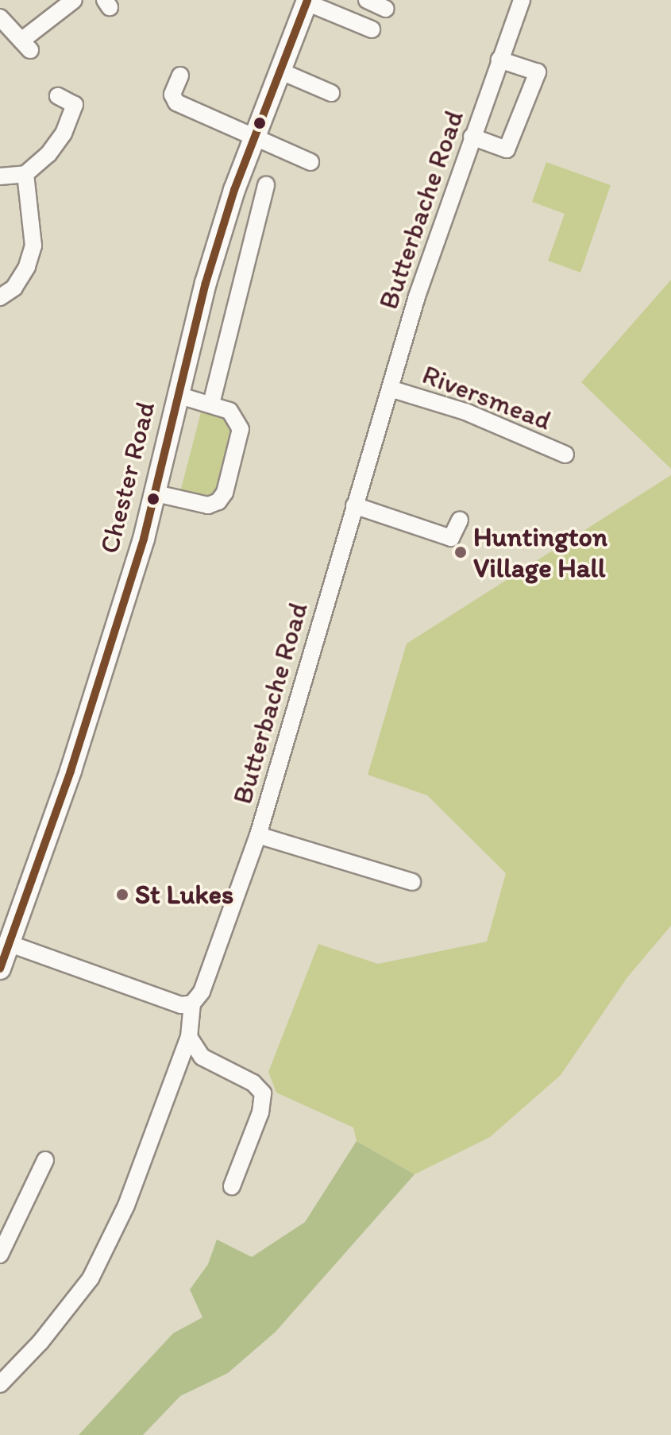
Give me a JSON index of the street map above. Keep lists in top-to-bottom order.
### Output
{
  "streets": {
    "main road": ["Chester Road"],
    "street": ["Butterbache Road", "Riversmead"]
  },
  "crossings": [
    ["Butterbache Road", "Riversmead"]
  ],
  "places": ["Huntington Village Hall", "St Lukes"]
}
